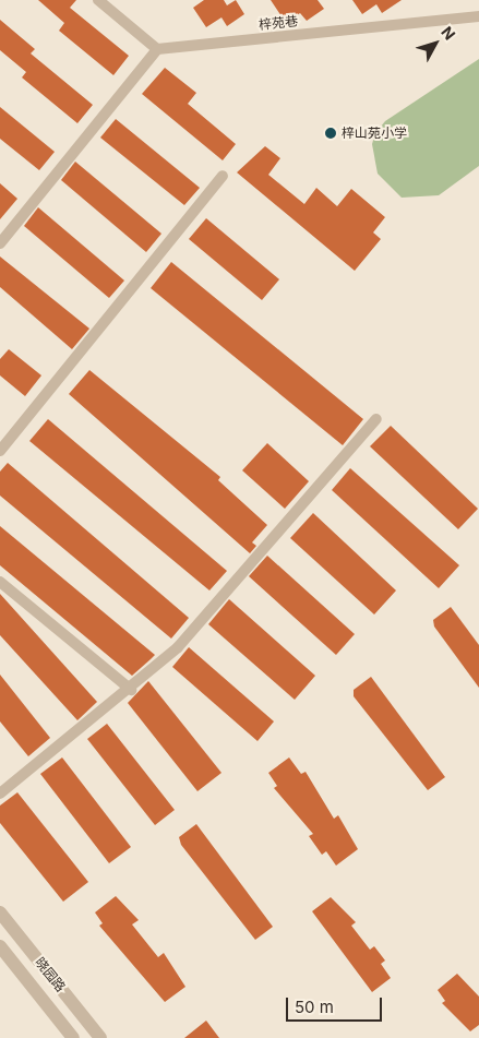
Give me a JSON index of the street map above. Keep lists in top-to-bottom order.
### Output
{
  "streets": {
    "street": ["梓苑巷", "晓园路"]
  },
  "places": ["梓山苑小学"],
  "scale_bar": "50 m",
  "north": "top right"
}
